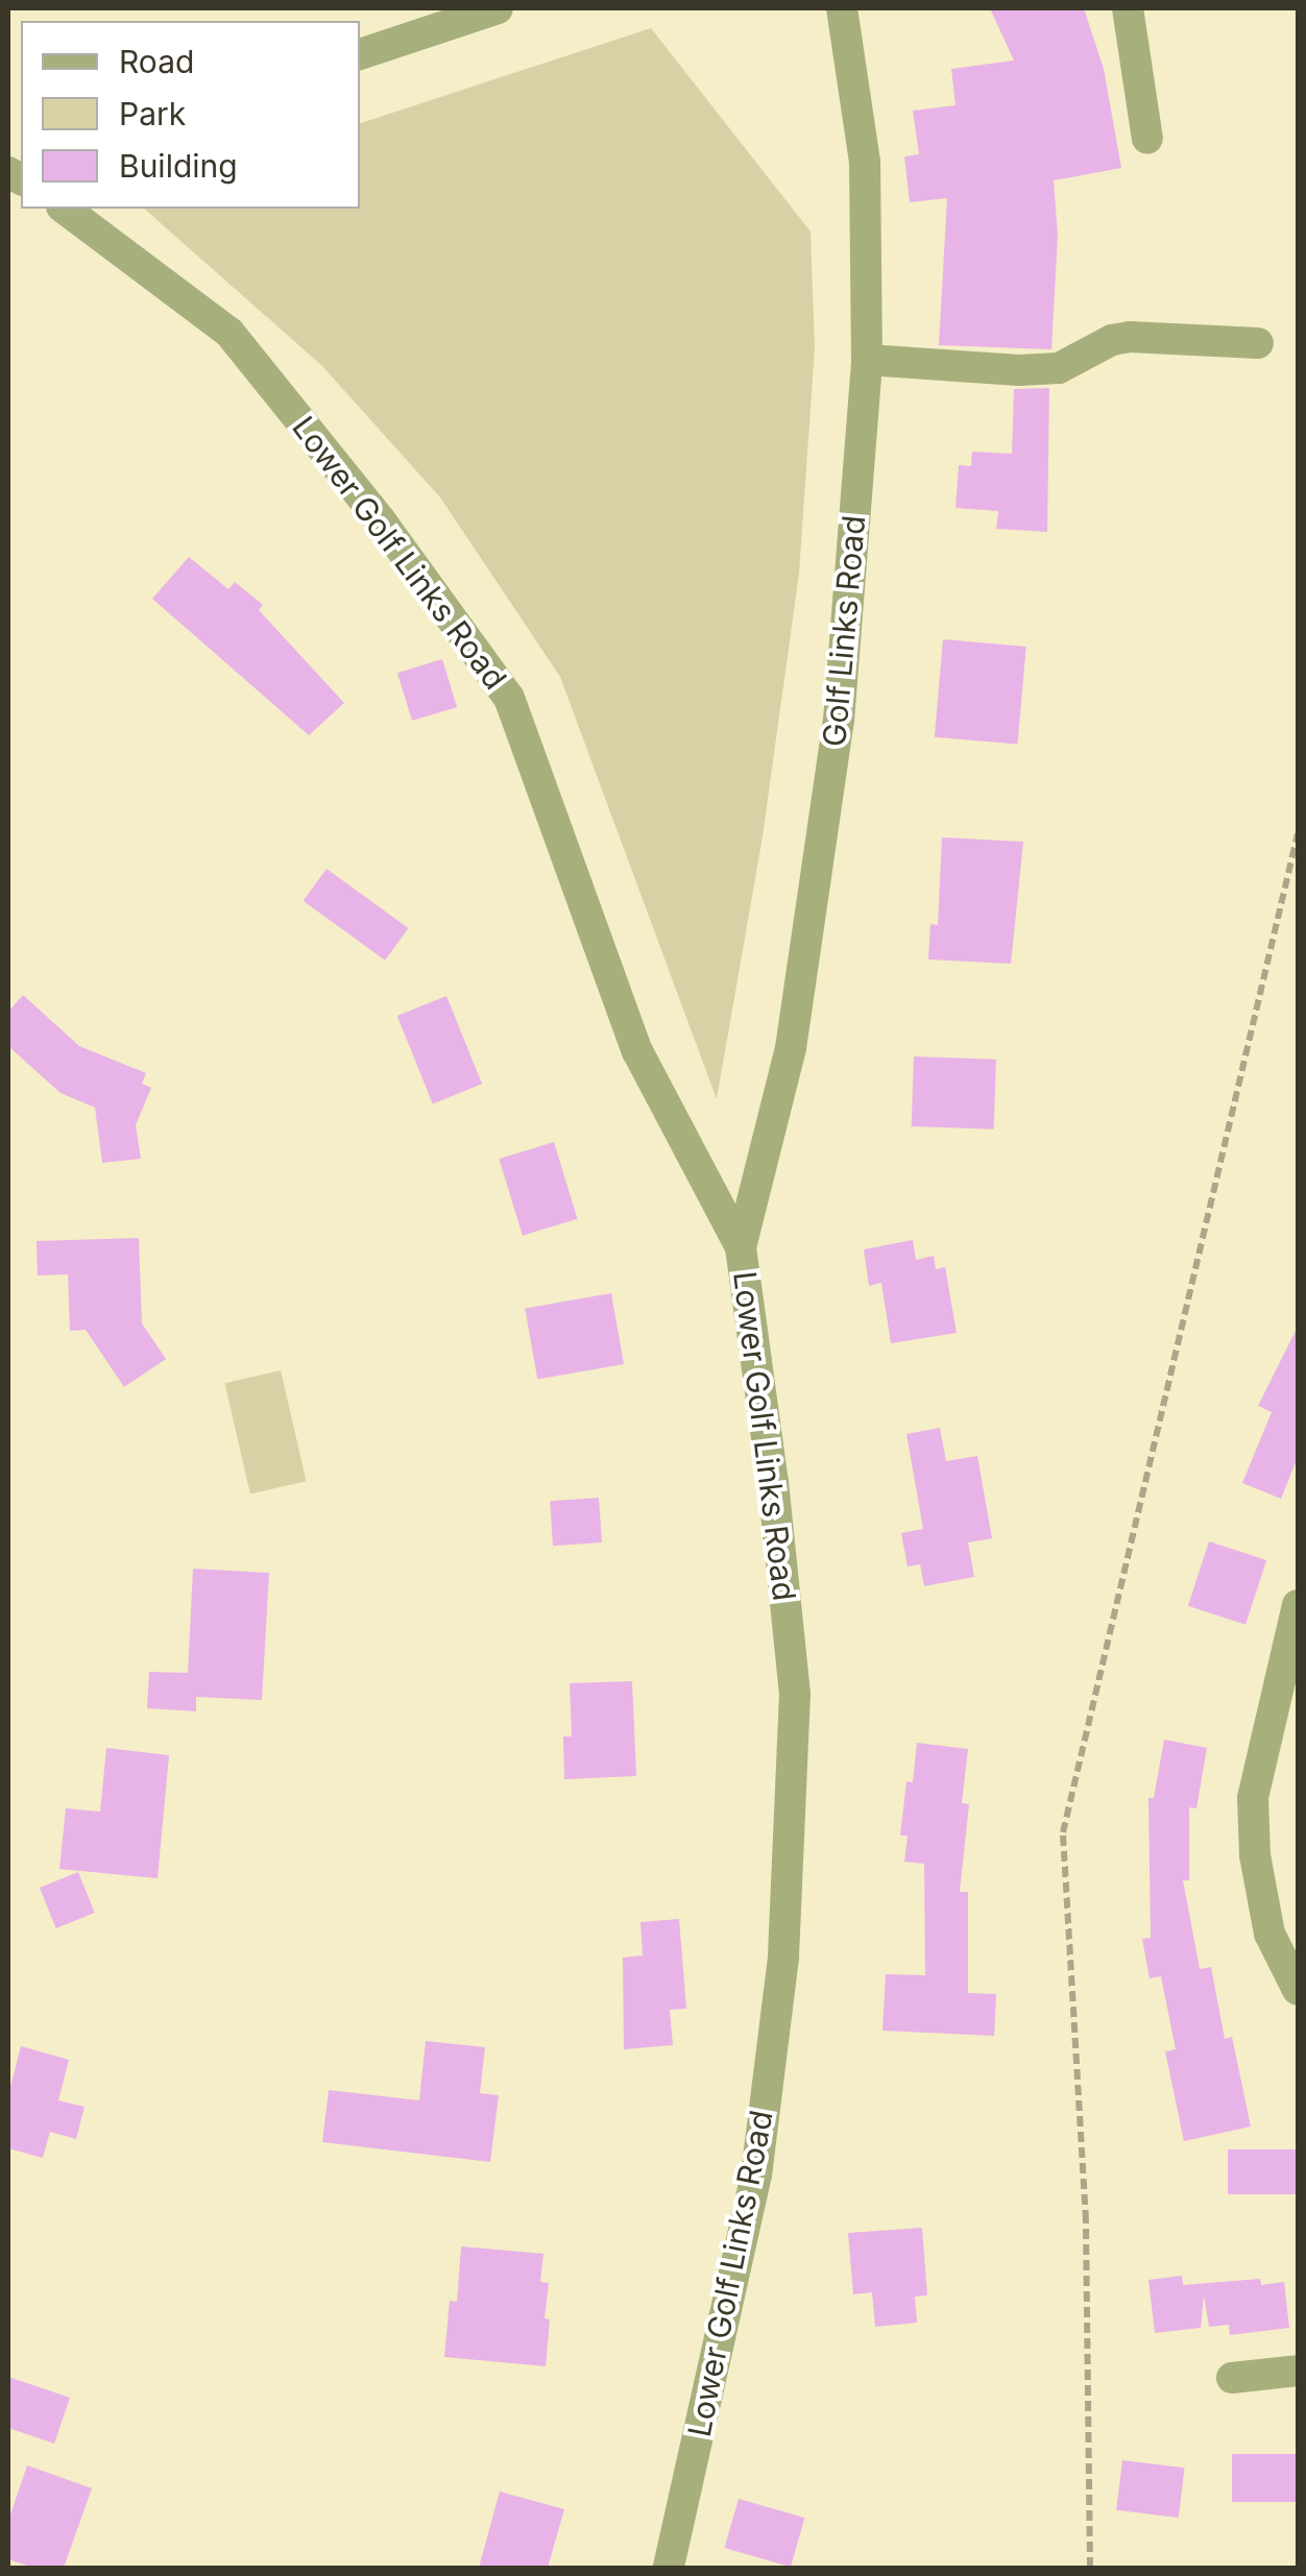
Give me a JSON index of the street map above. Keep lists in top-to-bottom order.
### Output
{
  "streets": {
    "street": ["Lower Golf Links Road", "Golf Links Road"]
  },
  "crossings": [
    ["Lower Golf Links Road", "Golf Links Road"]
  ],
  "legend": ["Road", "Park", "Building"]
}
